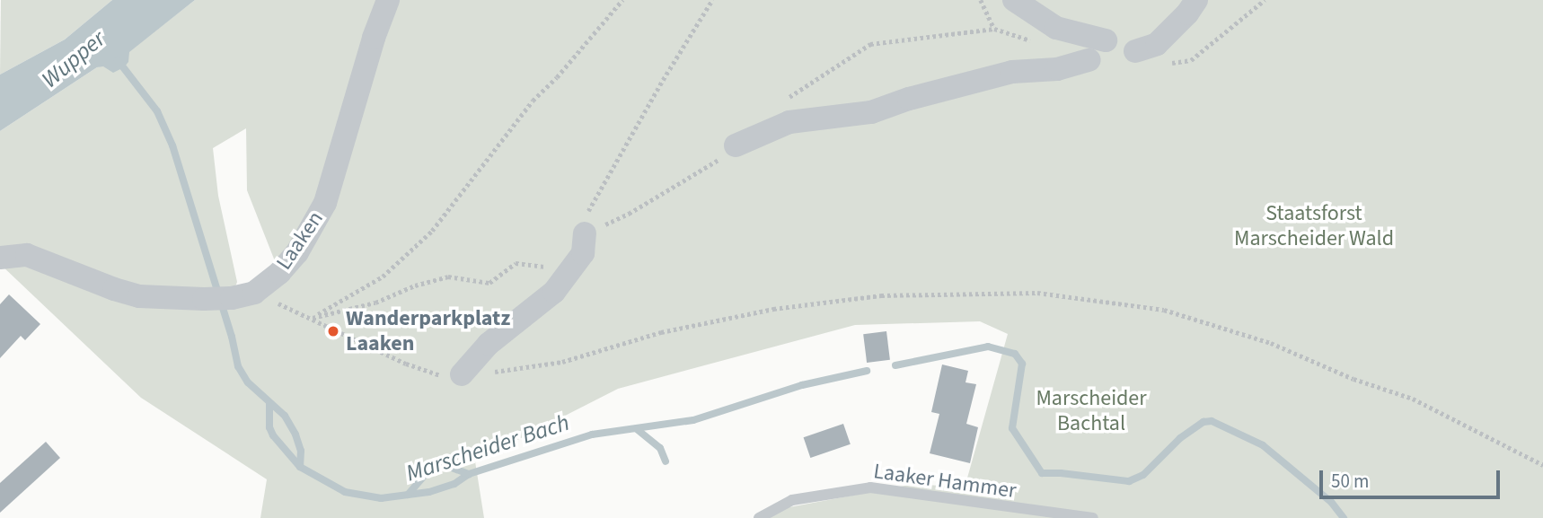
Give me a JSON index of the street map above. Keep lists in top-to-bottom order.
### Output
{
  "streets": {
    "street": ["Laaken"],
    "lane": ["Laaker Hammer"]
  },
  "water": ["Wupper", "Marscheider Bach"],
  "parks": ["Staatsforst Marscheider Wald", "Marscheider Bachtal"],
  "places": ["Wanderparkplatz Laaken"],
  "scale_bar": "50 m"
}
